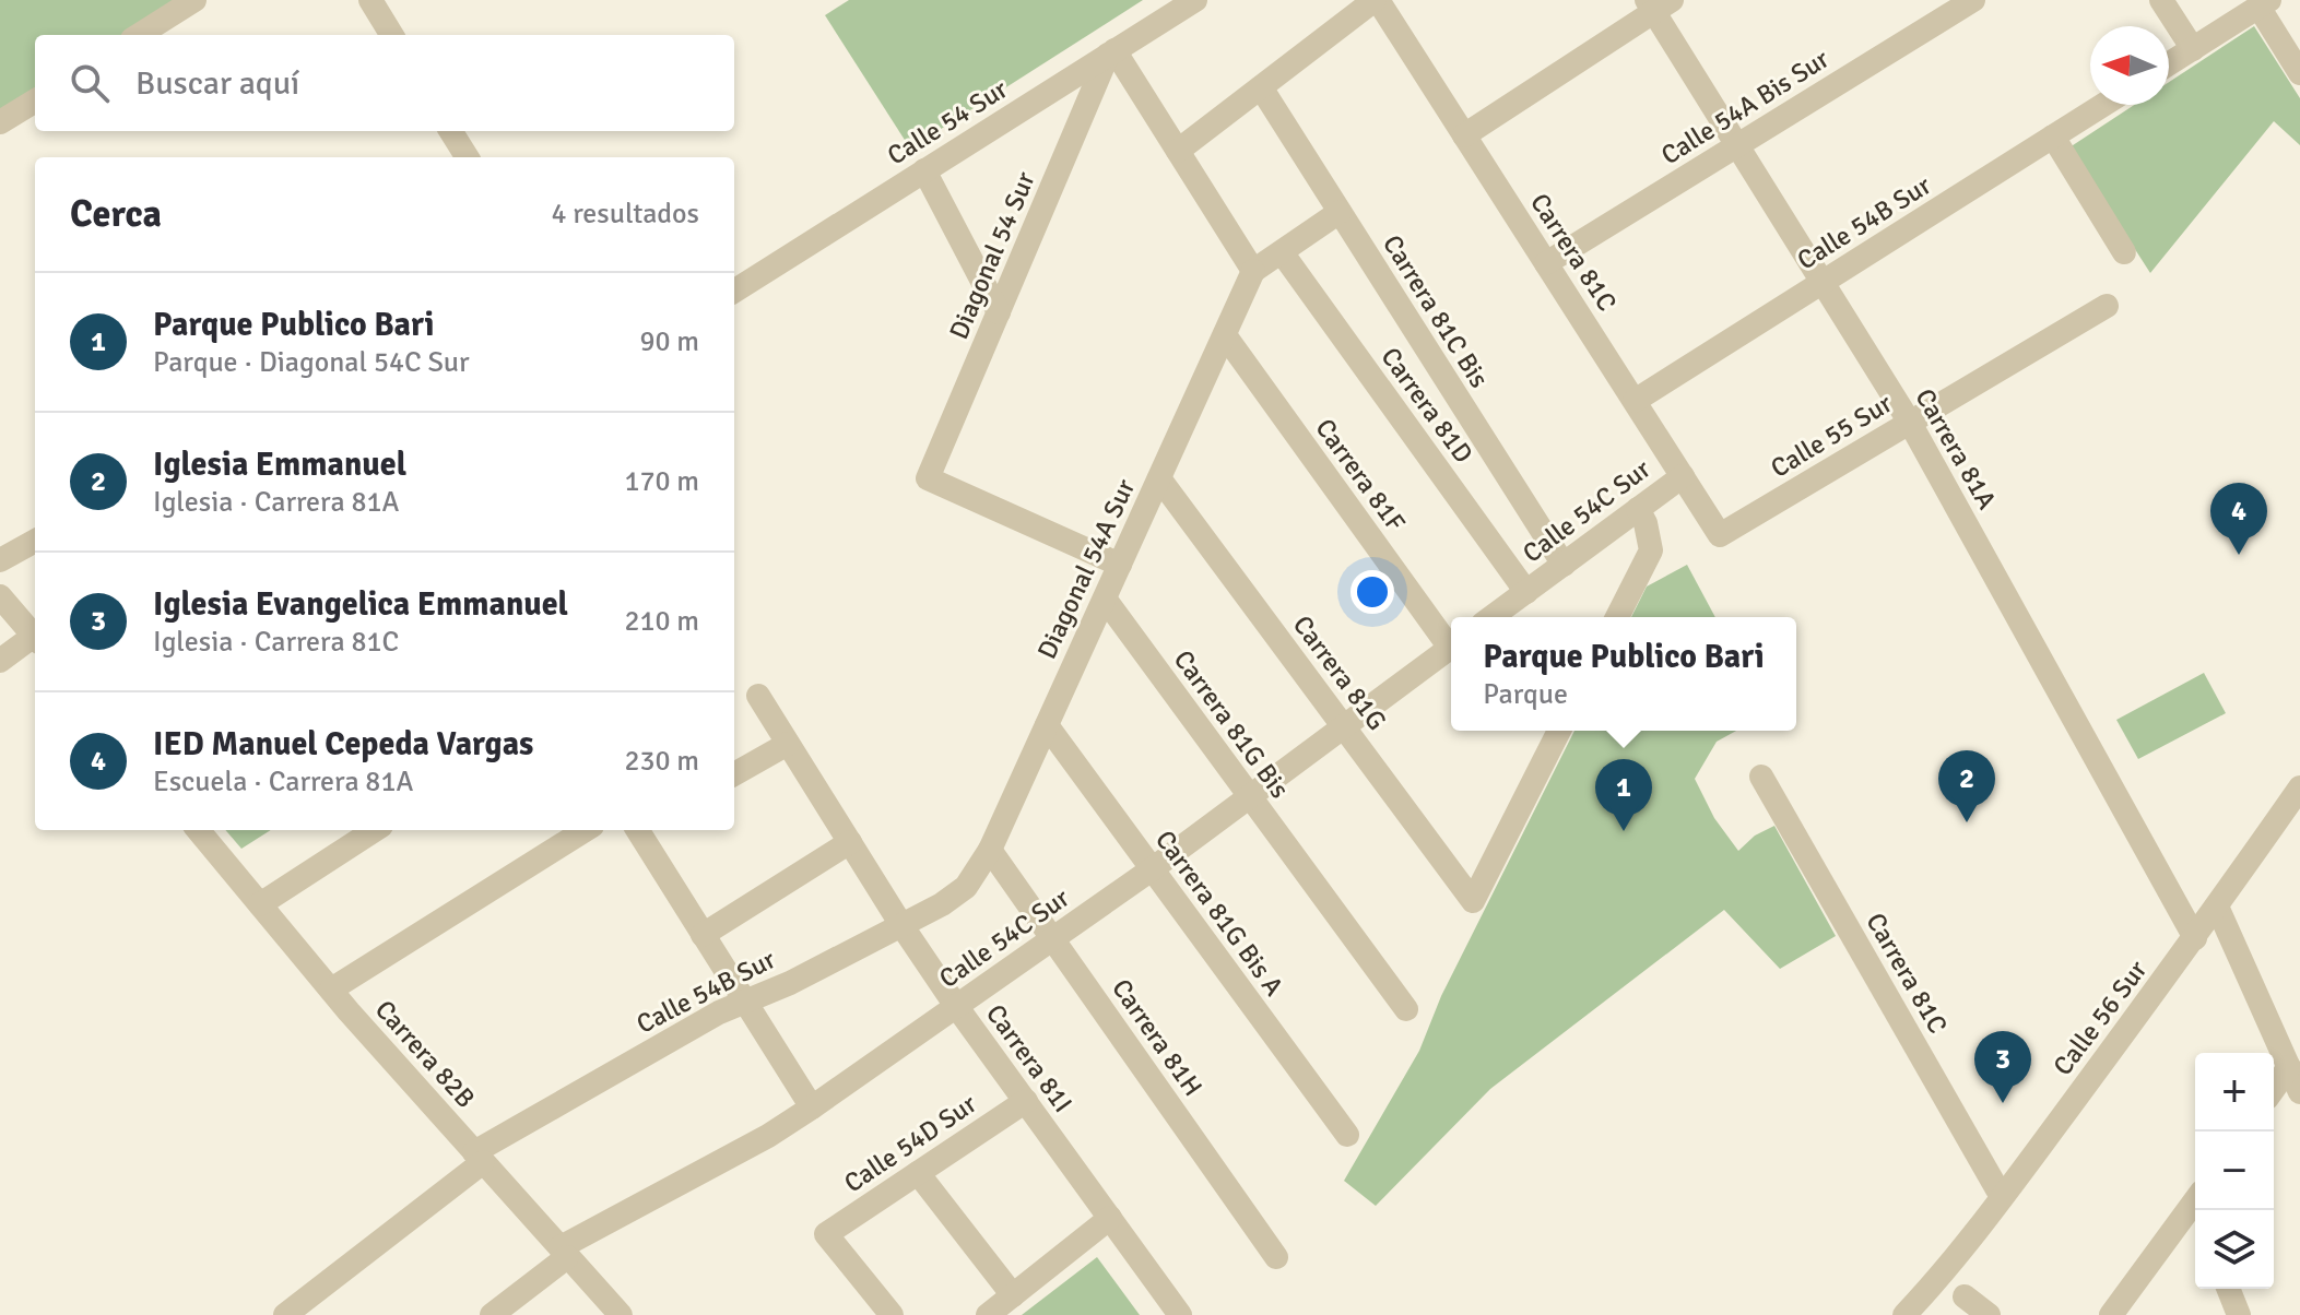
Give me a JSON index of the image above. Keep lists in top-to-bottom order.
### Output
{
  "streets": {
    "street": [
      "Calle 54A Bis Sur",
      "Calle 54 Sur",
      "Calle 54B Sur",
      "Carrera 81C",
      "Diagonal 54 Sur",
      "Carrera 81C Bis",
      "Carrera 81D",
      "Calle 55 Sur",
      "Carrera 81A",
      "Carrera 81F",
      "Calle 54C Sur",
      "Diagonal 54A Sur",
      "Carrera 81G",
      "Carrera 81G Bis",
      "Carrera 81G Bis A",
      "Calle 56 Sur",
      "Carrera 81H",
      "Carrera 82B",
      "Carrera 81I",
      "Calle 54D Sur"
    ]
  },
  "crossings": [
    ["Calle 54A Bis Sur", "Carrera 81C"],
    ["Calle 54A Bis Sur", "Carrera 81A"],
    ["Calle 54 Sur", "Diagonal 54 Sur"],
    ["Calle 54B Sur", "Carrera 81C"],
    ["Calle 54B Sur", "Carrera 81A"],
    ["Calle 54B Sur", "Diagonal 54A Sur"],
    ["Calle 54B Sur", "Carrera 82B"],
    ["Calle 54B Sur", "Carrera 81I"],
    ["Carrera 81C", "Calle 55 Sur"],
    ["Carrera 81C", "Calle 54C Sur"],
    ["Carrera 81C", "Calle 56 Sur"],
    ["Diagonal 54 Sur", "Diagonal 54A Sur"],
    ["Carrera 81C Bis", "Calle 54C Sur"],
    ["Carrera 81D", "Calle 54C Sur"],
    ["Calle 55 Sur", "Carrera 81A"],
    ["Carrera 81A", "Calle 56 Sur"],
    ["Carrera 81F", "Diagonal 54A Sur"],
    ["Calle 54C Sur", "Carrera 81G"],
    ["Calle 54C Sur", "Carrera 81G Bis"],
    ["Calle 54C Sur", "Carrera 81G Bis A"],
    ["Calle 54C Sur", "Carrera 81H"],
    ["Calle 54C Sur", "Carrera 82B"],
    ["Calle 54C Sur", "Carrera 81I"],
    ["Diagonal 54A Sur", "Carrera 81G"],
    ["Diagonal 54A Sur", "Carrera 81G Bis"],
    ["Diagonal 54A Sur", "Carrera 81G Bis A"],
    ["Diagonal 54A Sur", "Carrera 81H"],
    ["Carrera 81I", "Calle 54D Sur"]
  ],
  "north": "left",
  "page": {
    "search": "Buscar aquí",
    "heading": ["Cerca", "4 resultados"],
    "list": [
      {
        "mark": "1",
        "name": "Parque Publico Bari",
        "note": "Parque · Diagonal 54C Sur",
        "value": "90 m"
      },
      {
        "mark": "2",
        "name": "Iglesia Emmanuel",
        "note": "Iglesia · Carrera 81A",
        "value": "170 m"
      },
      {
        "mark": "3",
        "name": "Iglesia Evangelica Emmanuel",
        "note": "Iglesia · Carrera 81C",
        "value": "210 m"
      },
      {
        "mark": "4",
        "name": "IED Manuel Cepeda Vargas",
        "note": "Escuela · Carrera 81A",
        "value": "230 m"
      }
    ],
    "pins": [
      "4",
      "2",
      "1",
      "3"
    ],
    "popup": ["Parque Publico Bari", "Parque"],
    "map_buttons": ["+", "−"]
  }
}
